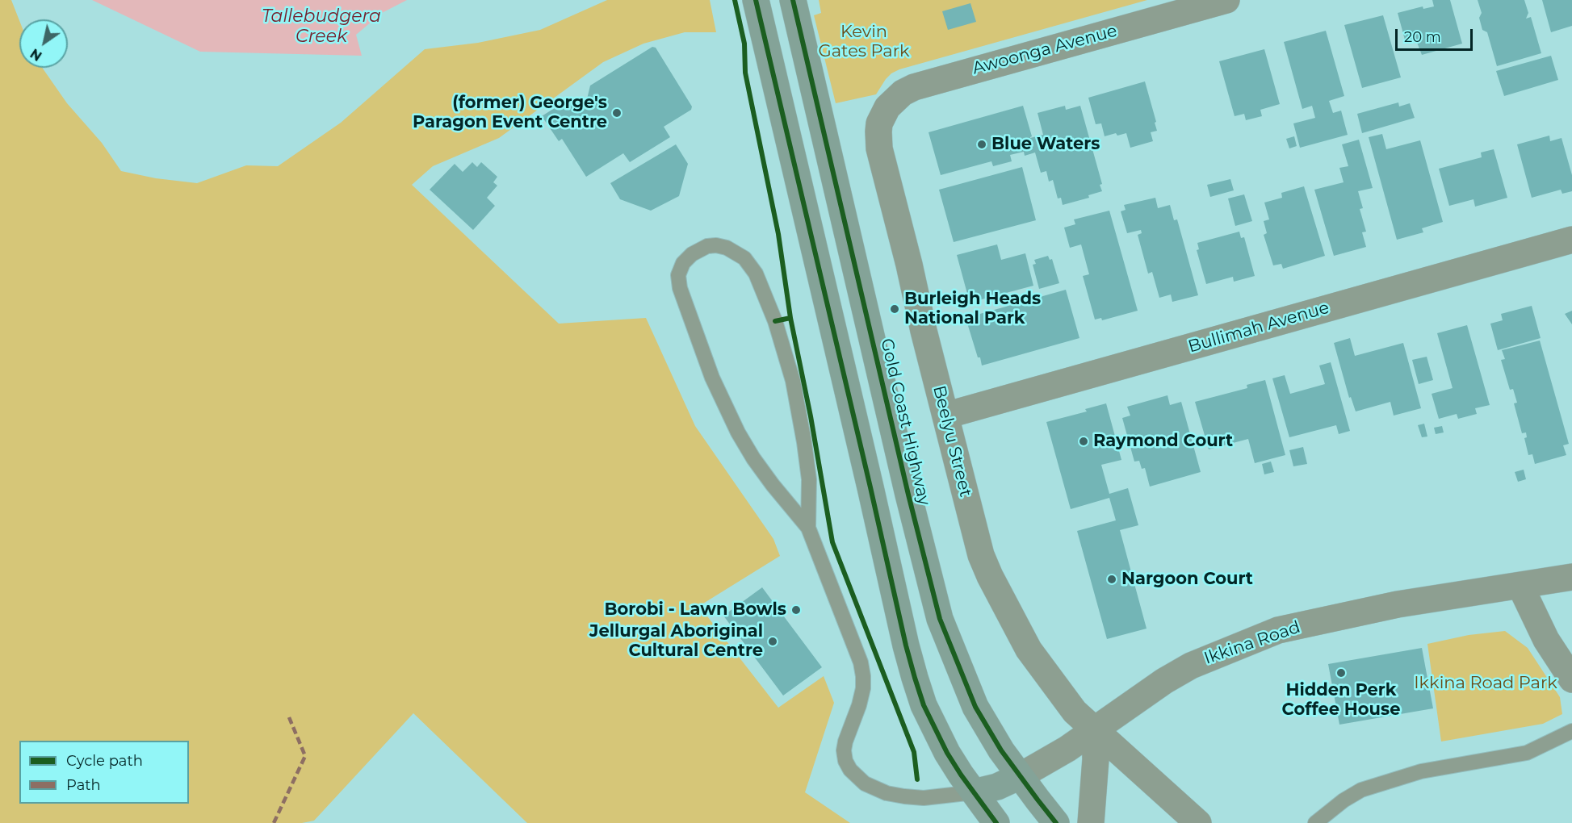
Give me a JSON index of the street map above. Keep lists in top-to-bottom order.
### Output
{
  "streets": {
    "highway": ["Gold Coast Highway"],
    "street": [
      "Awoonga Avenue",
      "Bullimah Avenue",
      "Beelyu Street",
      "Ikkina Road"
    ]
  },
  "crossings": [
    ["Awoonga Avenue", "Beelyu Street"],
    ["Bullimah Avenue", "Beelyu Street"],
    ["Gold Coast Highway", "Ikkina Road"],
    ["Beelyu Street", "Ikkina Road"]
  ],
  "water": ["Tallebudgera Creek"],
  "parks": ["Kevin Gates Park", "Ikkina Road Park"],
  "places": [
    "(former) George's Paragon Event Centre",
    "Blue Waters",
    "Burleigh Heads National Park",
    "Raymond Court",
    "Nargoon Court",
    "Borobi - Lawn Bowls",
    "Jellurgal Aboriginal Cultural Centre",
    "Hidden Perk Coffee House"
  ],
  "legend": ["Cycle path", "Path"],
  "scale_bar": "20 m",
  "north": "bottom left"
}
